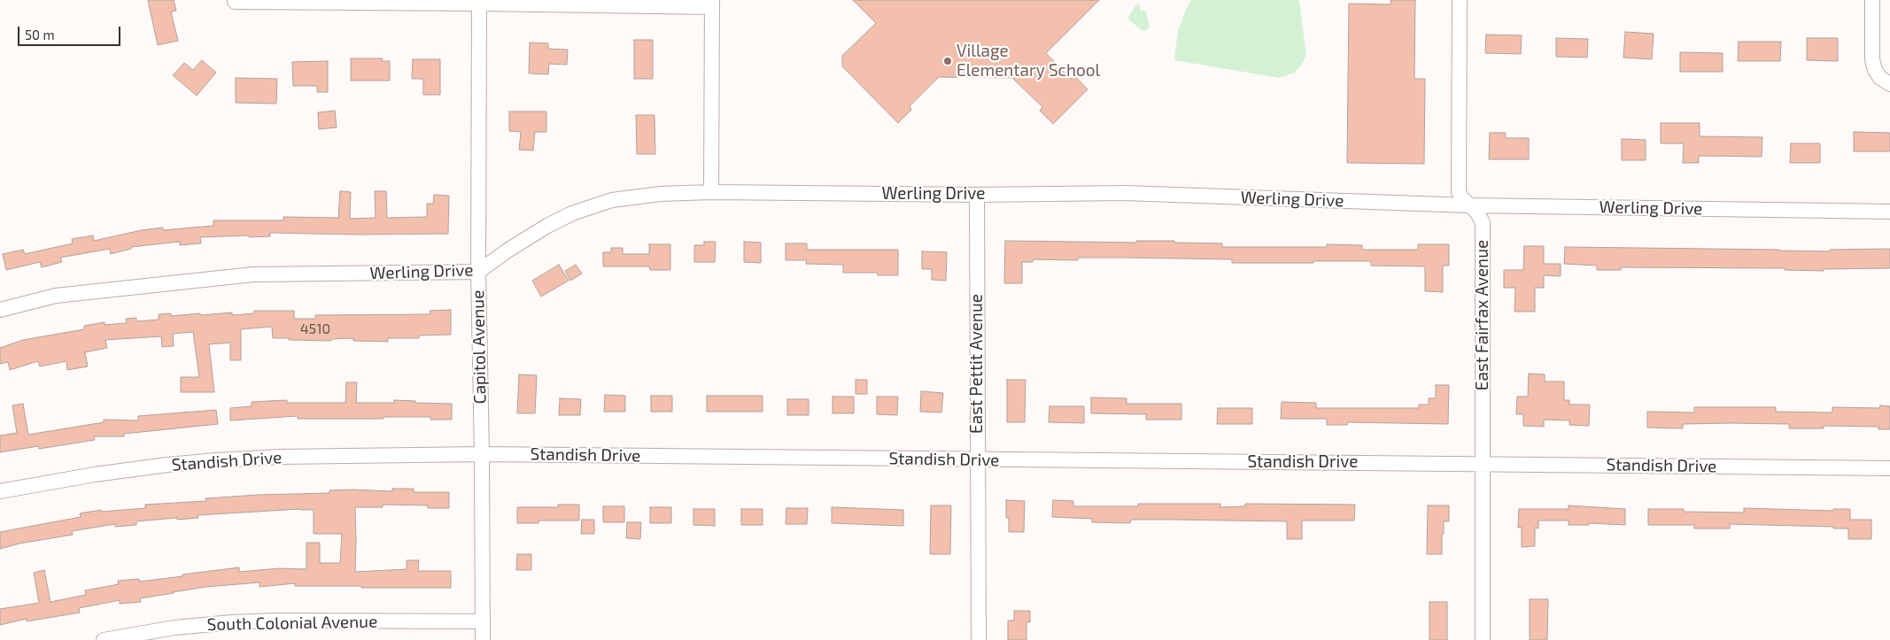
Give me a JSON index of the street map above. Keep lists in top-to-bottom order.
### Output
{
  "streets": {
    "street": [
      "Werling Drive",
      "East Fairfax Avenue",
      "Capitol Avenue",
      "East Pettit Avenue",
      "Standish Drive",
      "South Colonial Avenue"
    ]
  },
  "crossings": [
    ["Werling Drive", "East Fairfax Avenue"],
    ["Werling Drive", "Capitol Avenue"],
    ["Werling Drive", "East Pettit Avenue"],
    ["East Fairfax Avenue", "Standish Drive"],
    ["Capitol Avenue", "Standish Drive"],
    ["Capitol Avenue", "South Colonial Avenue"],
    ["East Pettit Avenue", "Standish Drive"]
  ],
  "places": ["Village Elementary School"],
  "house_numbers": ["4510"],
  "scale_bar": "50 m"
}
